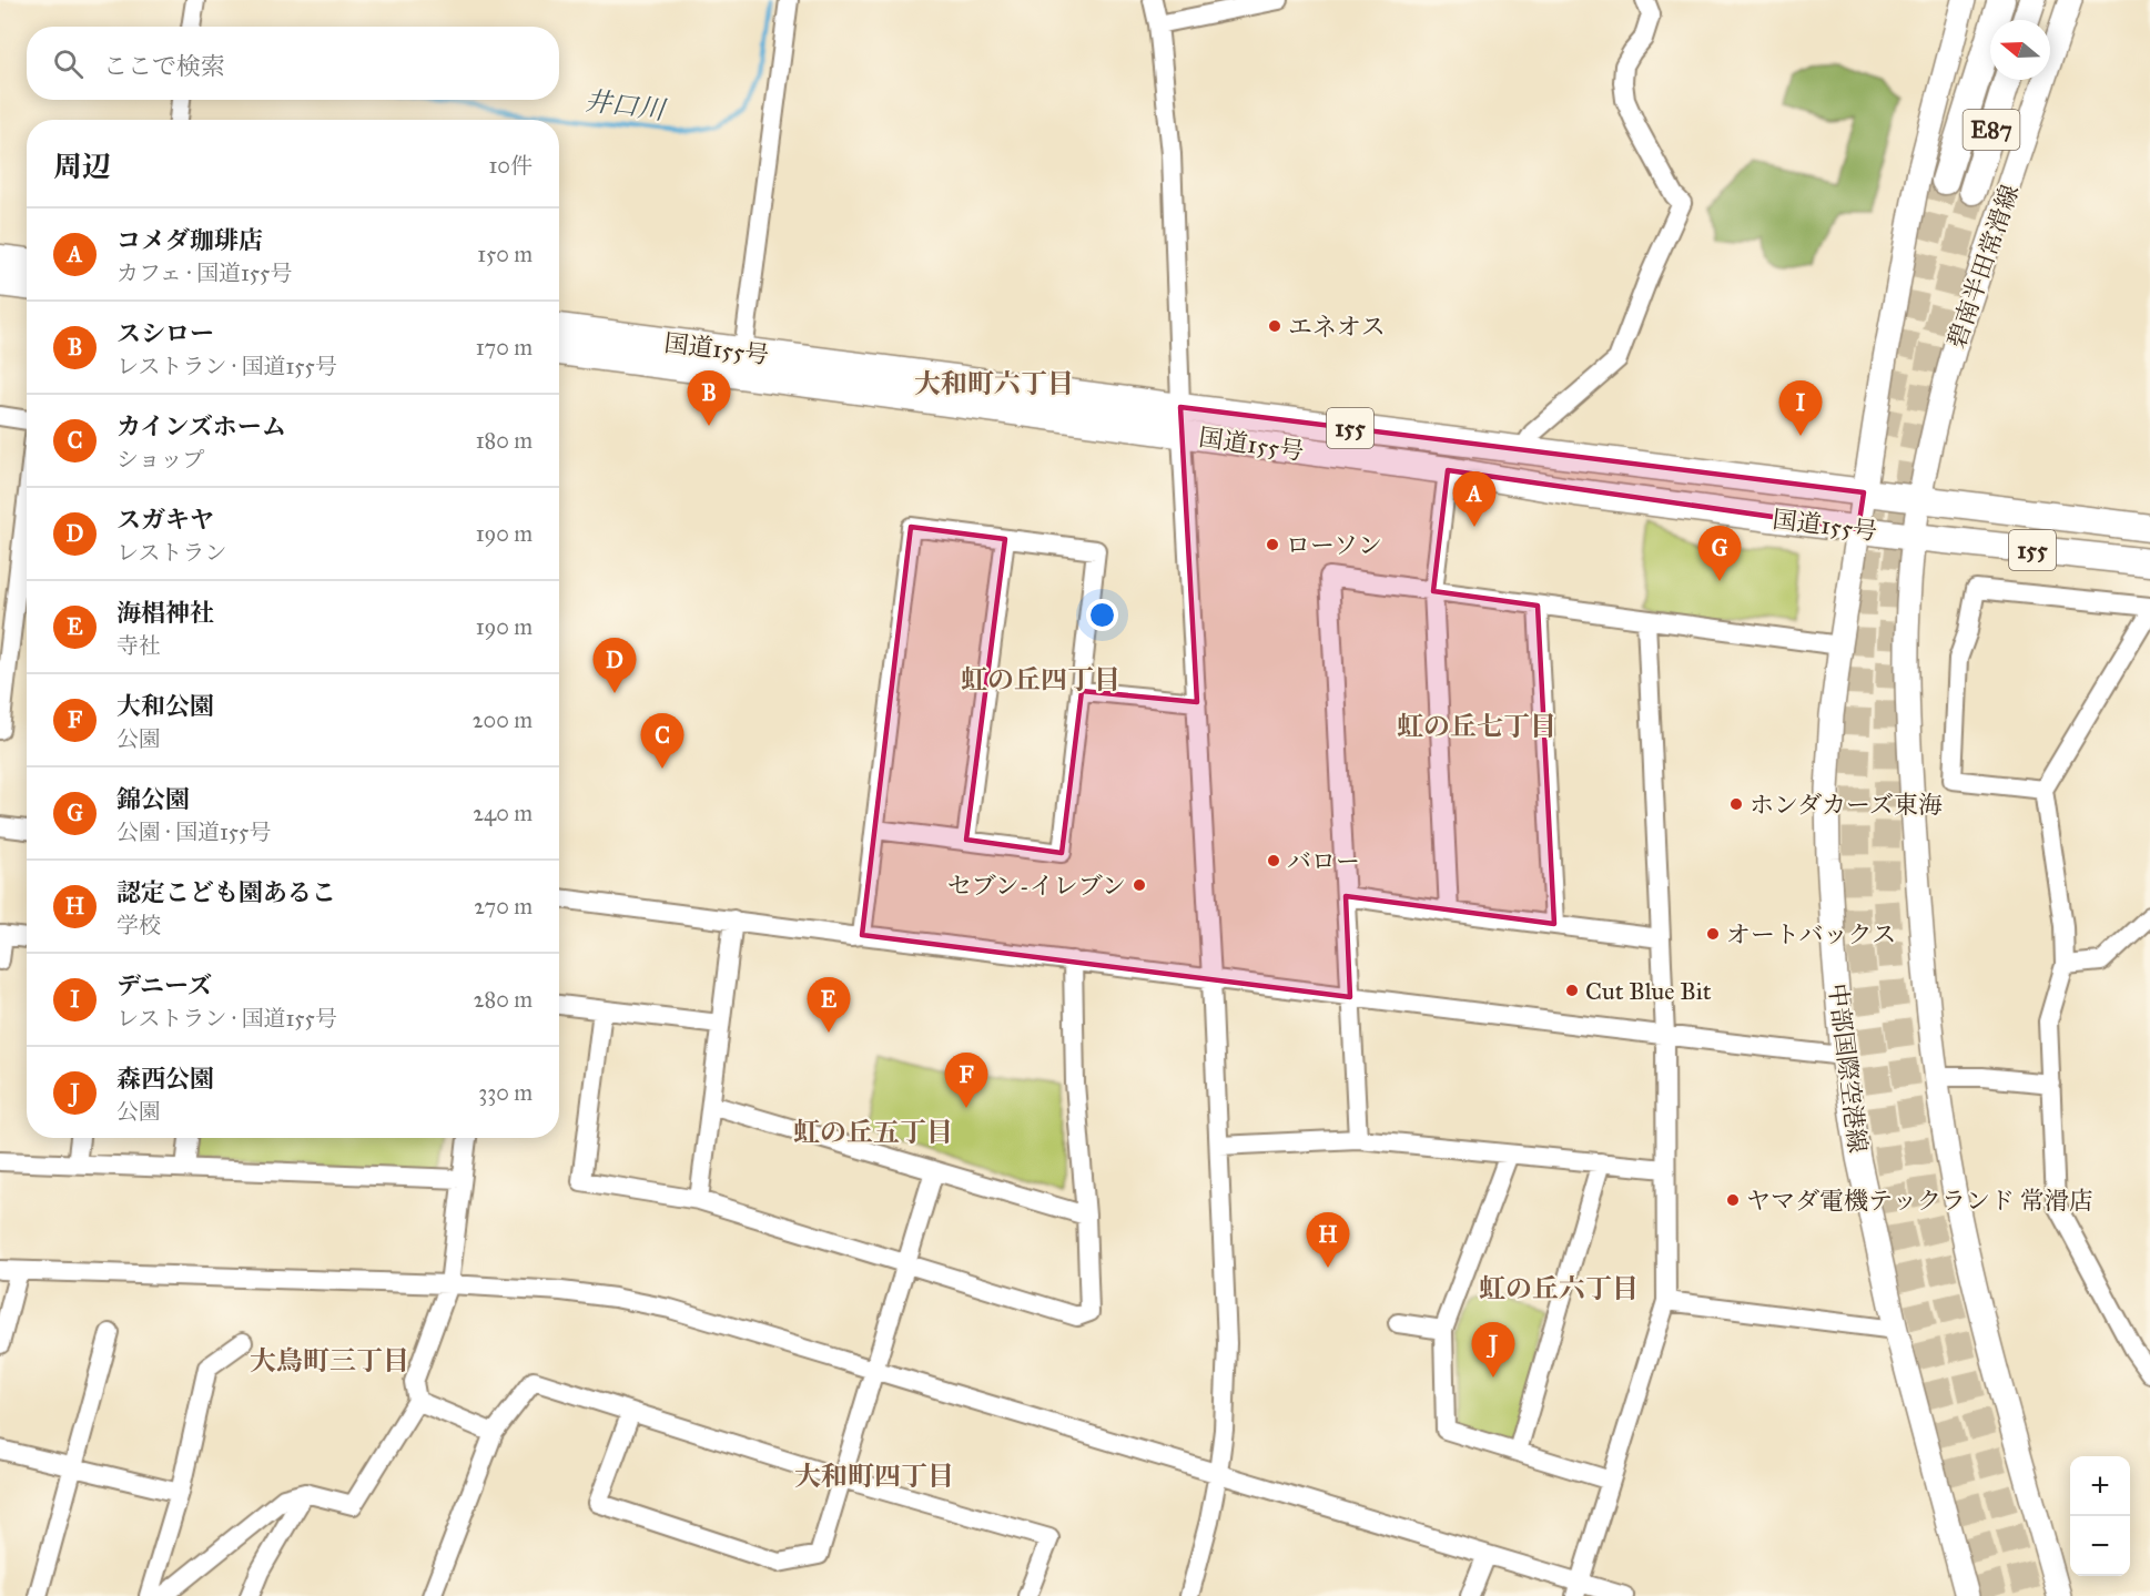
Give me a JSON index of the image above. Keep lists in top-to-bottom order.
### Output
{
  "streets": {
    "highway": ["E87", "国道155号", "155"],
    "main road": ["碧南半田常滑線", "中部国際空港線"]
  },
  "crossings": [
    ["碧南半田常滑線", "国道155号"],
    ["国道155号", "中部国際空港線"]
  ],
  "districts": [
    "大和町六丁目",
    "虹の丘四丁目",
    "虹の丘七丁目",
    "虹の丘五丁目",
    "虹の丘六丁目",
    "大鳥町三丁目",
    "大和町四丁目"
  ],
  "water": ["井口川"],
  "places": [
    "エネオス",
    "ローソン",
    "ホンダカーズ東海",
    "バロー",
    "セブン-イレブン",
    "オートバックス",
    "Cut Blue Bit",
    "ヤマダ電機テックランド 常滑店"
  ],
  "north": "left",
  "page": {
    "search": "ここで検索",
    "heading": ["周辺", "10件"],
    "list": [
      {
        "mark": "A",
        "name": "コメダ珈琲店",
        "note": "カフェ · 国道155号",
        "value": "150 m"
      },
      {
        "mark": "B",
        "name": "スシロー",
        "note": "レストラン · 国道155号",
        "value": "170 m"
      },
      {
        "mark": "C",
        "name": "カインズホーム",
        "note": "ショップ",
        "value": "180 m"
      },
      {
        "mark": "D",
        "name": "スガキヤ",
        "note": "レストラン",
        "value": "190 m"
      },
      {
        "mark": "E",
        "name": "海椙神社",
        "note": "寺社",
        "value": "190 m"
      },
      {
        "mark": "F",
        "name": "大和公園",
        "note": "公園",
        "value": "200 m"
      },
      {
        "mark": "G",
        "name": "錦公園",
        "note": "公園 · 国道155号",
        "value": "240 m"
      },
      {
        "mark": "H",
        "name": "認定こども園あるこ",
        "note": "学校",
        "value": "270 m"
      },
      {
        "mark": "I",
        "name": "デニーズ",
        "note": "レストラン · 国道155号",
        "value": "280 m"
      },
      {
        "mark": "J",
        "name": "森西公園",
        "note": "公園",
        "value": "330 m"
      }
    ],
    "pins": [
      "B",
      "I",
      "A",
      "G",
      "D",
      "C",
      "E",
      "F",
      "H",
      "J"
    ],
    "map_buttons": ["+", "−"]
  }
}
